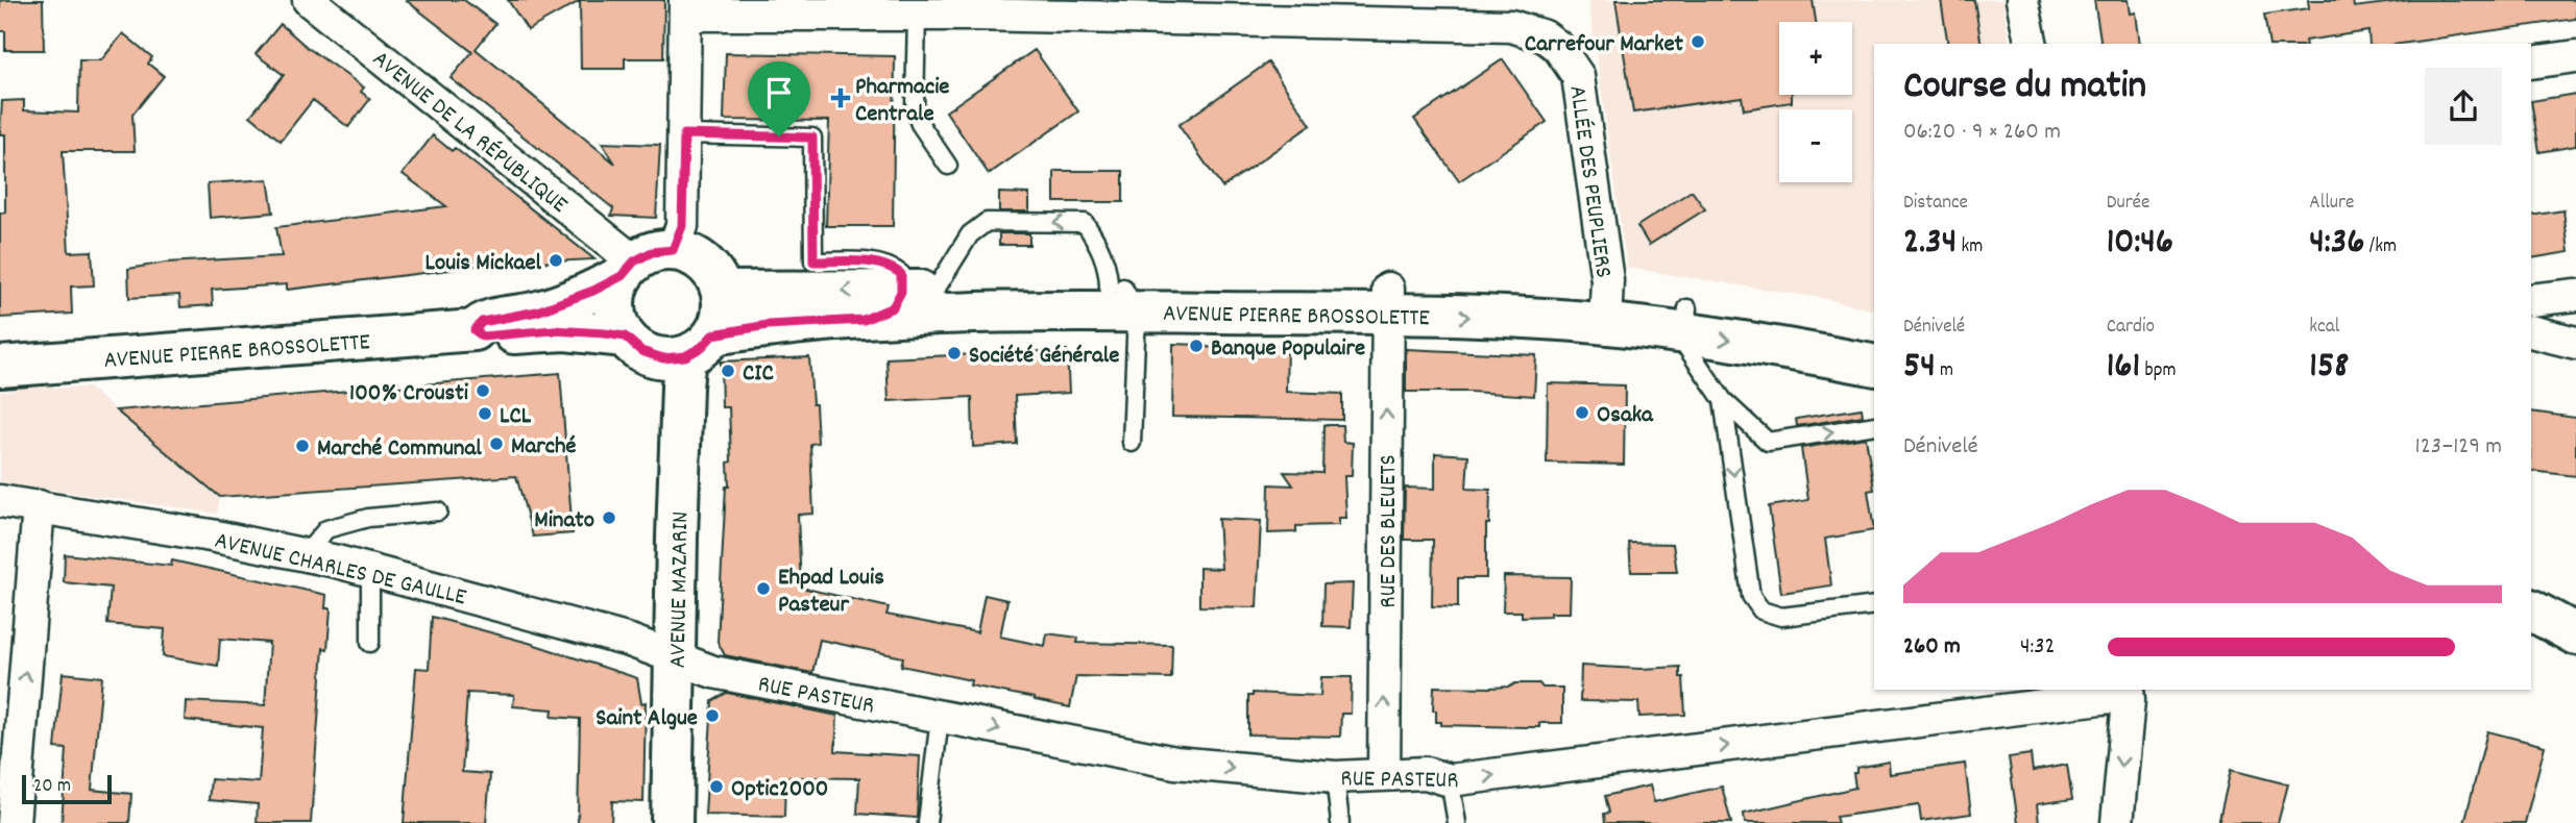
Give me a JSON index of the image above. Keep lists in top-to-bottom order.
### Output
{
  "streets": {
    "main road": ["AVENUE PIERRE BROSSOLETTE", "AVENUE MAZARIN"],
    "street": [
      "AVENUE DE LA RÉPUBLIQUE",
      "ALLÉE DES PEUPLIERS",
      "RUE DES BLEUETS",
      "AVENUE CHARLES DE GAULLE",
      "RUE PASTEUR"
    ]
  },
  "crossings": [
    ["AVENUE DE LA RÉPUBLIQUE", "AVENUE PIERRE BROSSOLETTE"],
    ["AVENUE DE LA RÉPUBLIQUE", "AVENUE MAZARIN"],
    ["ALLÉE DES PEUPLIERS", "AVENUE PIERRE BROSSOLETTE"],
    ["AVENUE PIERRE BROSSOLETTE", "RUE DES BLEUETS"],
    ["AVENUE PIERRE BROSSOLETTE", "AVENUE MAZARIN"],
    ["RUE DES BLEUETS", "RUE PASTEUR"],
    ["AVENUE CHARLES DE GAULLE", "AVENUE MAZARIN"],
    ["AVENUE CHARLES DE GAULLE", "RUE PASTEUR"],
    ["AVENUE MAZARIN", "RUE PASTEUR"]
  ],
  "one_way": ["RUE DES BLEUETS", "RUE PASTEUR"],
  "places": {
    "other": [
      "Carrefour Market",
      "Louis Mickael",
      "Banque Populaire",
      "Société Générale",
      "CIC",
      "100% Crousti",
      "Osaka",
      "LCL",
      "Marché",
      "Marché Communal",
      "Minato",
      "Ehpad Louis Pasteur",
      "Saint Algue",
      "Optic2000"
    ],
    "health": ["Pharmacie Centrale"]
  },
  "scale_bar": "20 m",
  "page": {
    "map_buttons": ["+", "−"],
    "heading": ["Course du matin", "06:20 · 9 × 260 m"],
    "stats": [
      ["Distance", "2.34 km"],
      ["Durée", "10:46"],
      ["Allure", "4:36 /km"],
      ["Dénivelé", "54 m"],
      ["Cardio", "161 bpm"],
      ["kcal", "158"]
    ],
    "chart": ["Dénivelé", "123–129 m"],
    "list": [
      {
        "name": "260 m",
        "note": "4:32"
      }
    ],
    "scale": "20 m"
  }
}
